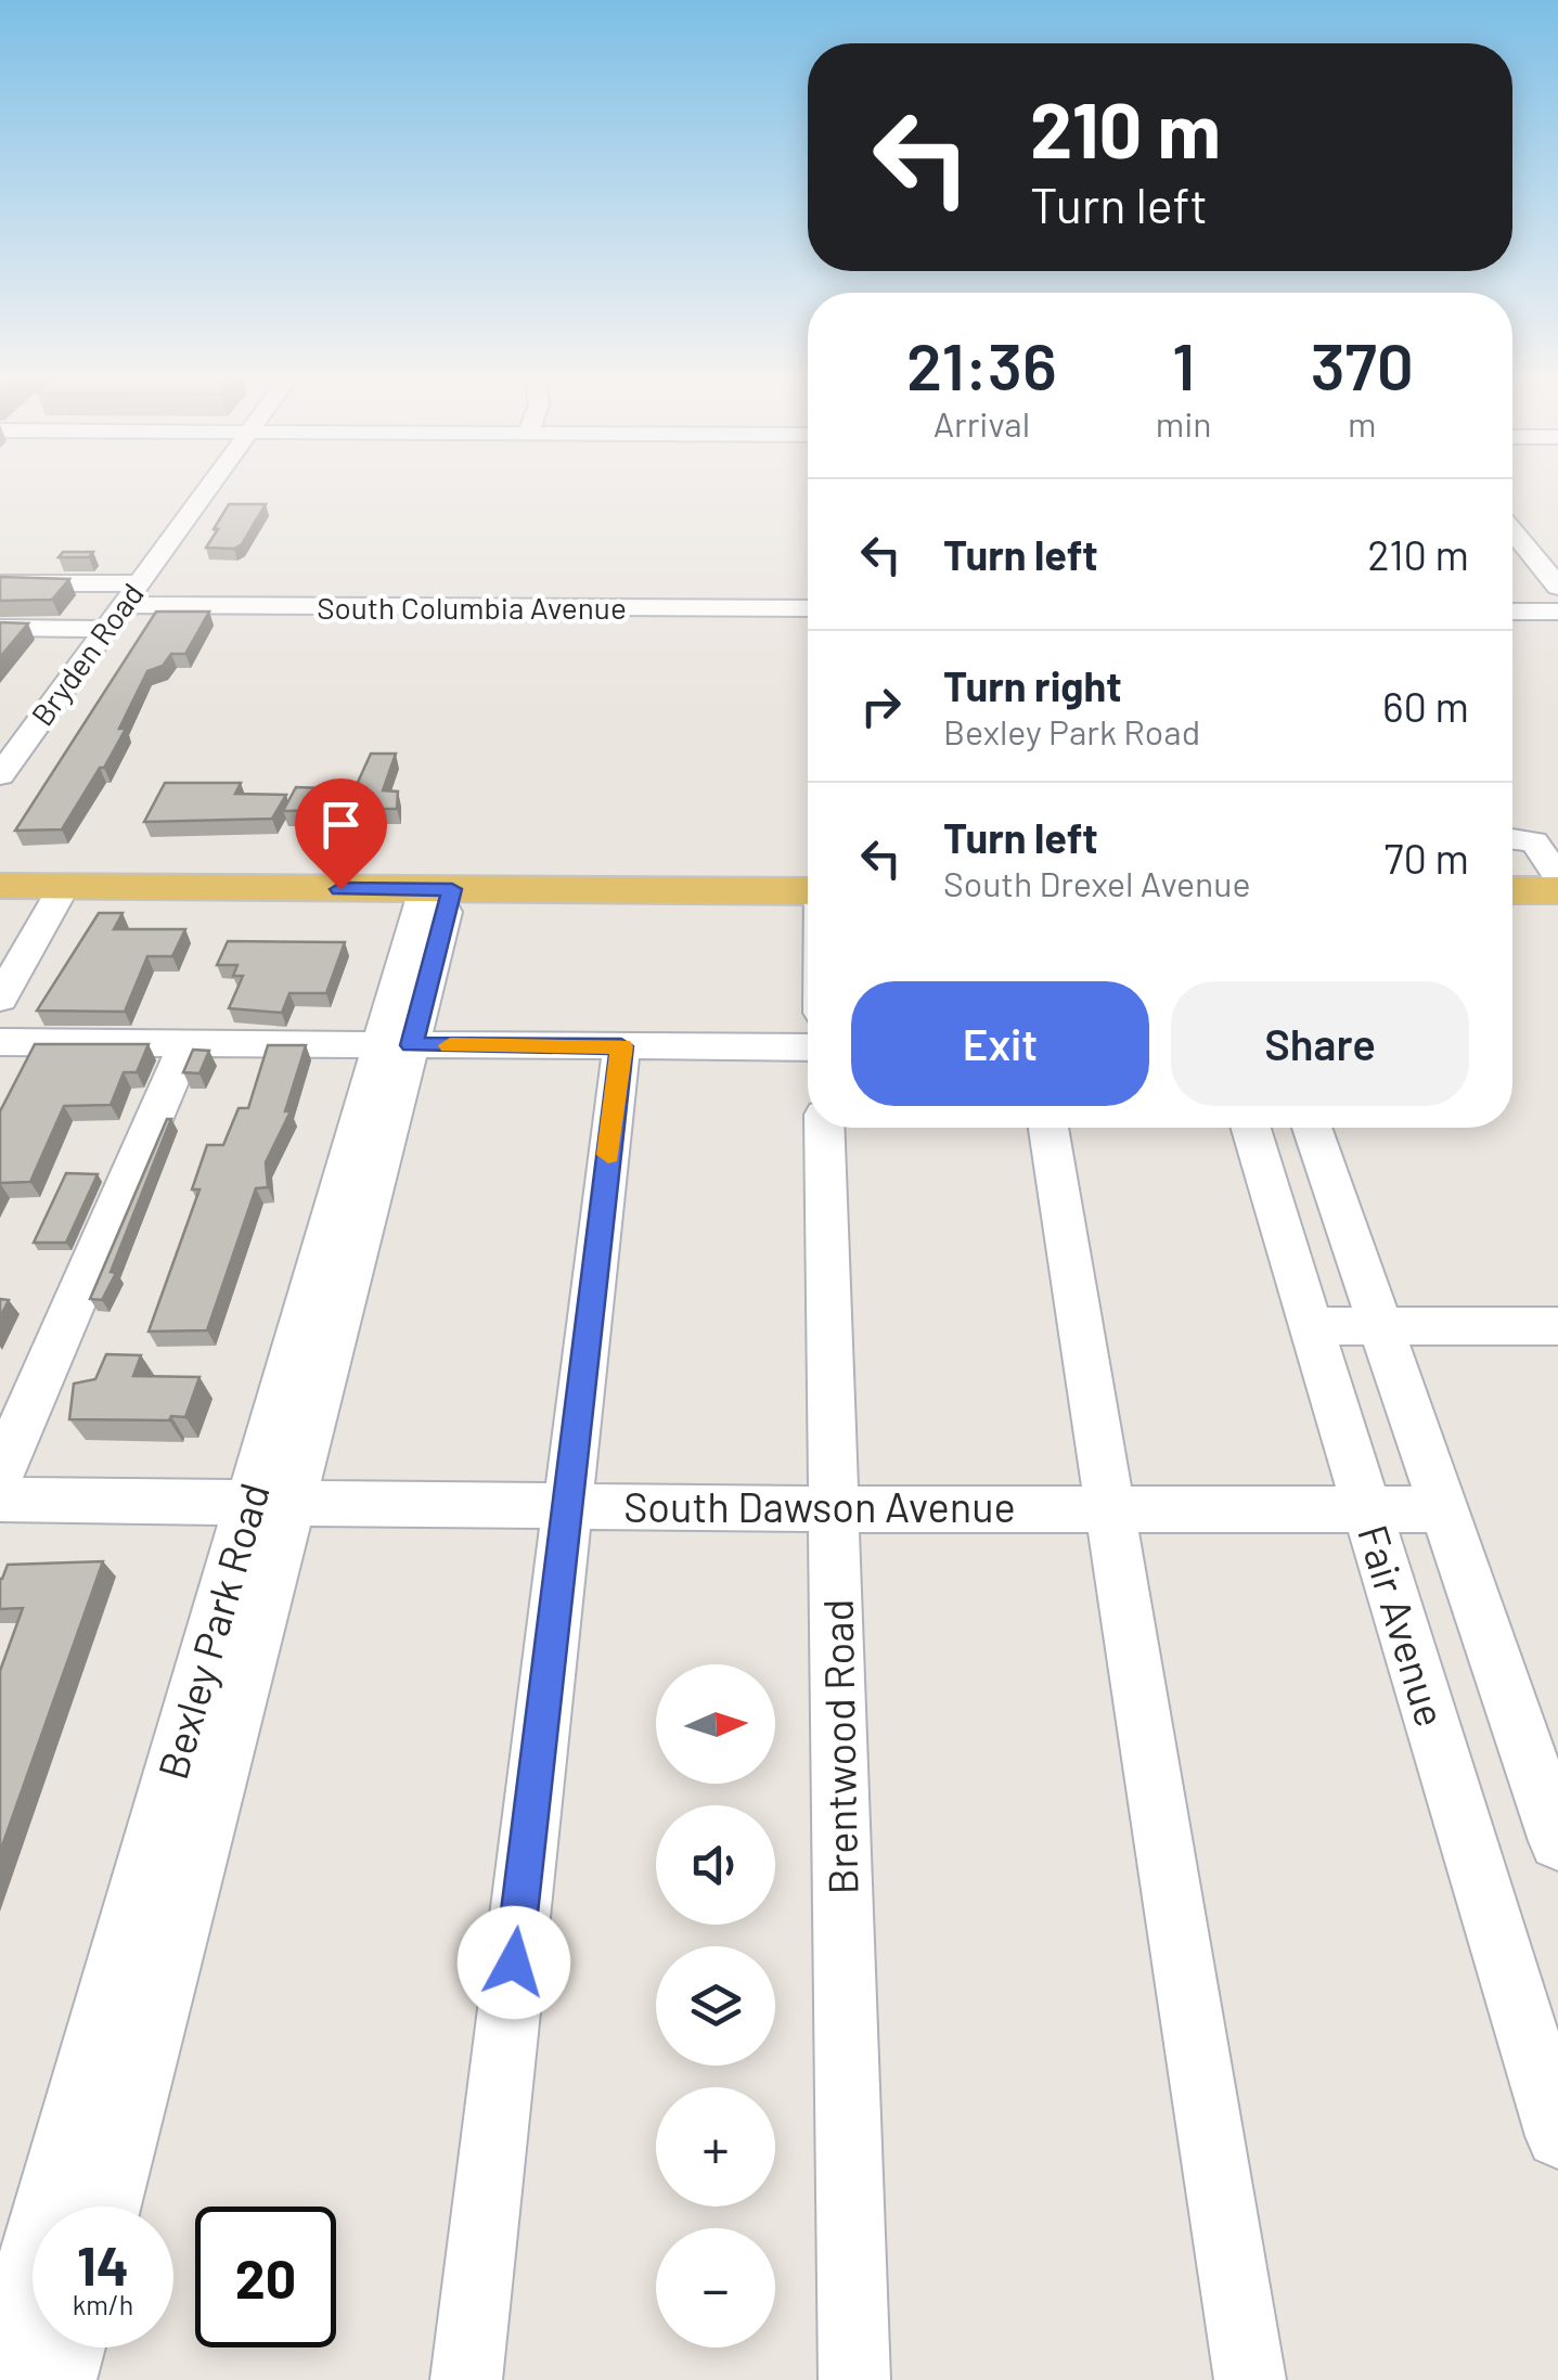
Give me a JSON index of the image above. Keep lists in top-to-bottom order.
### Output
{
  "streets": {
    "street": [
      "South Columbia Avenue",
      "Bryden Road",
      "South Dawson Avenue",
      "Fair Avenue",
      "Bexley Park Road",
      "Brentwood Road"
    ]
  },
  "crossings": [
    ["South Columbia Avenue", "Bryden Road"],
    ["South Dawson Avenue", "Fair Avenue"],
    ["South Dawson Avenue", "Bexley Park Road"],
    ["South Dawson Avenue", "Brentwood Road"]
  ],
  "north": "right",
  "page": {
    "turn": ["210 m", "Turn left"],
    "eta": [
      "21:36",
      "Arrival",
      "1",
      "min",
      "370",
      "m"
    ],
    "list": [
      {
        "name": "Turn left",
        "value": "210 m"
      },
      {
        "name": "Turn right",
        "note": "Bexley Park Road",
        "value": "60 m"
      },
      {
        "name": "Turn left",
        "note": "South Drexel Avenue",
        "value": "70 m"
      }
    ],
    "buttons": ["Exit", "Share"],
    "map_buttons": ["+", "−"],
    "speed": "14 km/h",
    "limit": "20"
  }
}
